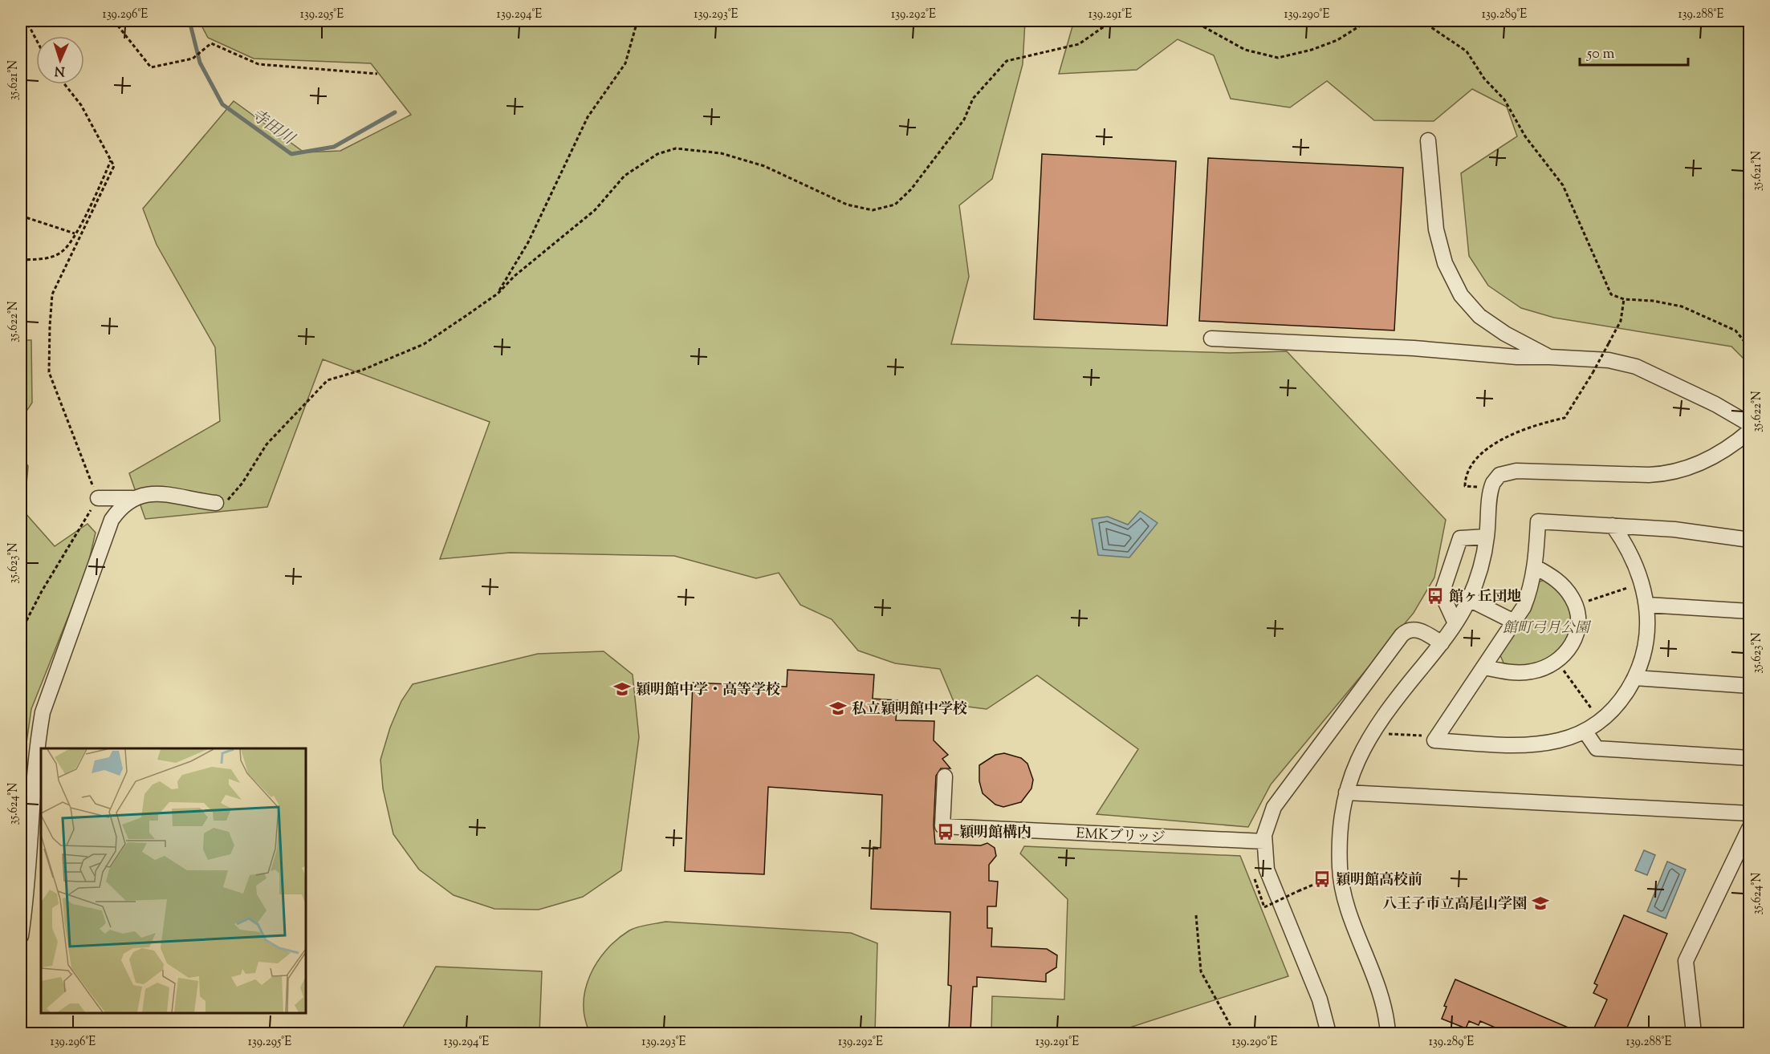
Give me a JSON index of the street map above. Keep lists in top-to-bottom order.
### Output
{
  "streets": {
    "street": ["EMKブリッジ"]
  },
  "water": ["寺田川"],
  "parks": ["館町弓月公園"],
  "places": {
    "bus stop": ["館ヶ丘団地", "穎明館構内", "穎明館高校前"],
    "school or university": ["穎明館中学・高等学校", "私立穎明館中学校", "八王子市立高尾山学園"]
  },
  "scale_bar": "50 m",
  "north": "bottom",
  "coordinates": [
    "139.296°E",
    "139.295°E",
    "139.294°E",
    "139.293°E",
    "139.292°E",
    "139.291°E",
    "139.290°E",
    "139.289°E",
    "139.288°E",
    "35.621°N",
    "35.622°N",
    "35.623°N",
    "35.624°N"
  ]
}
